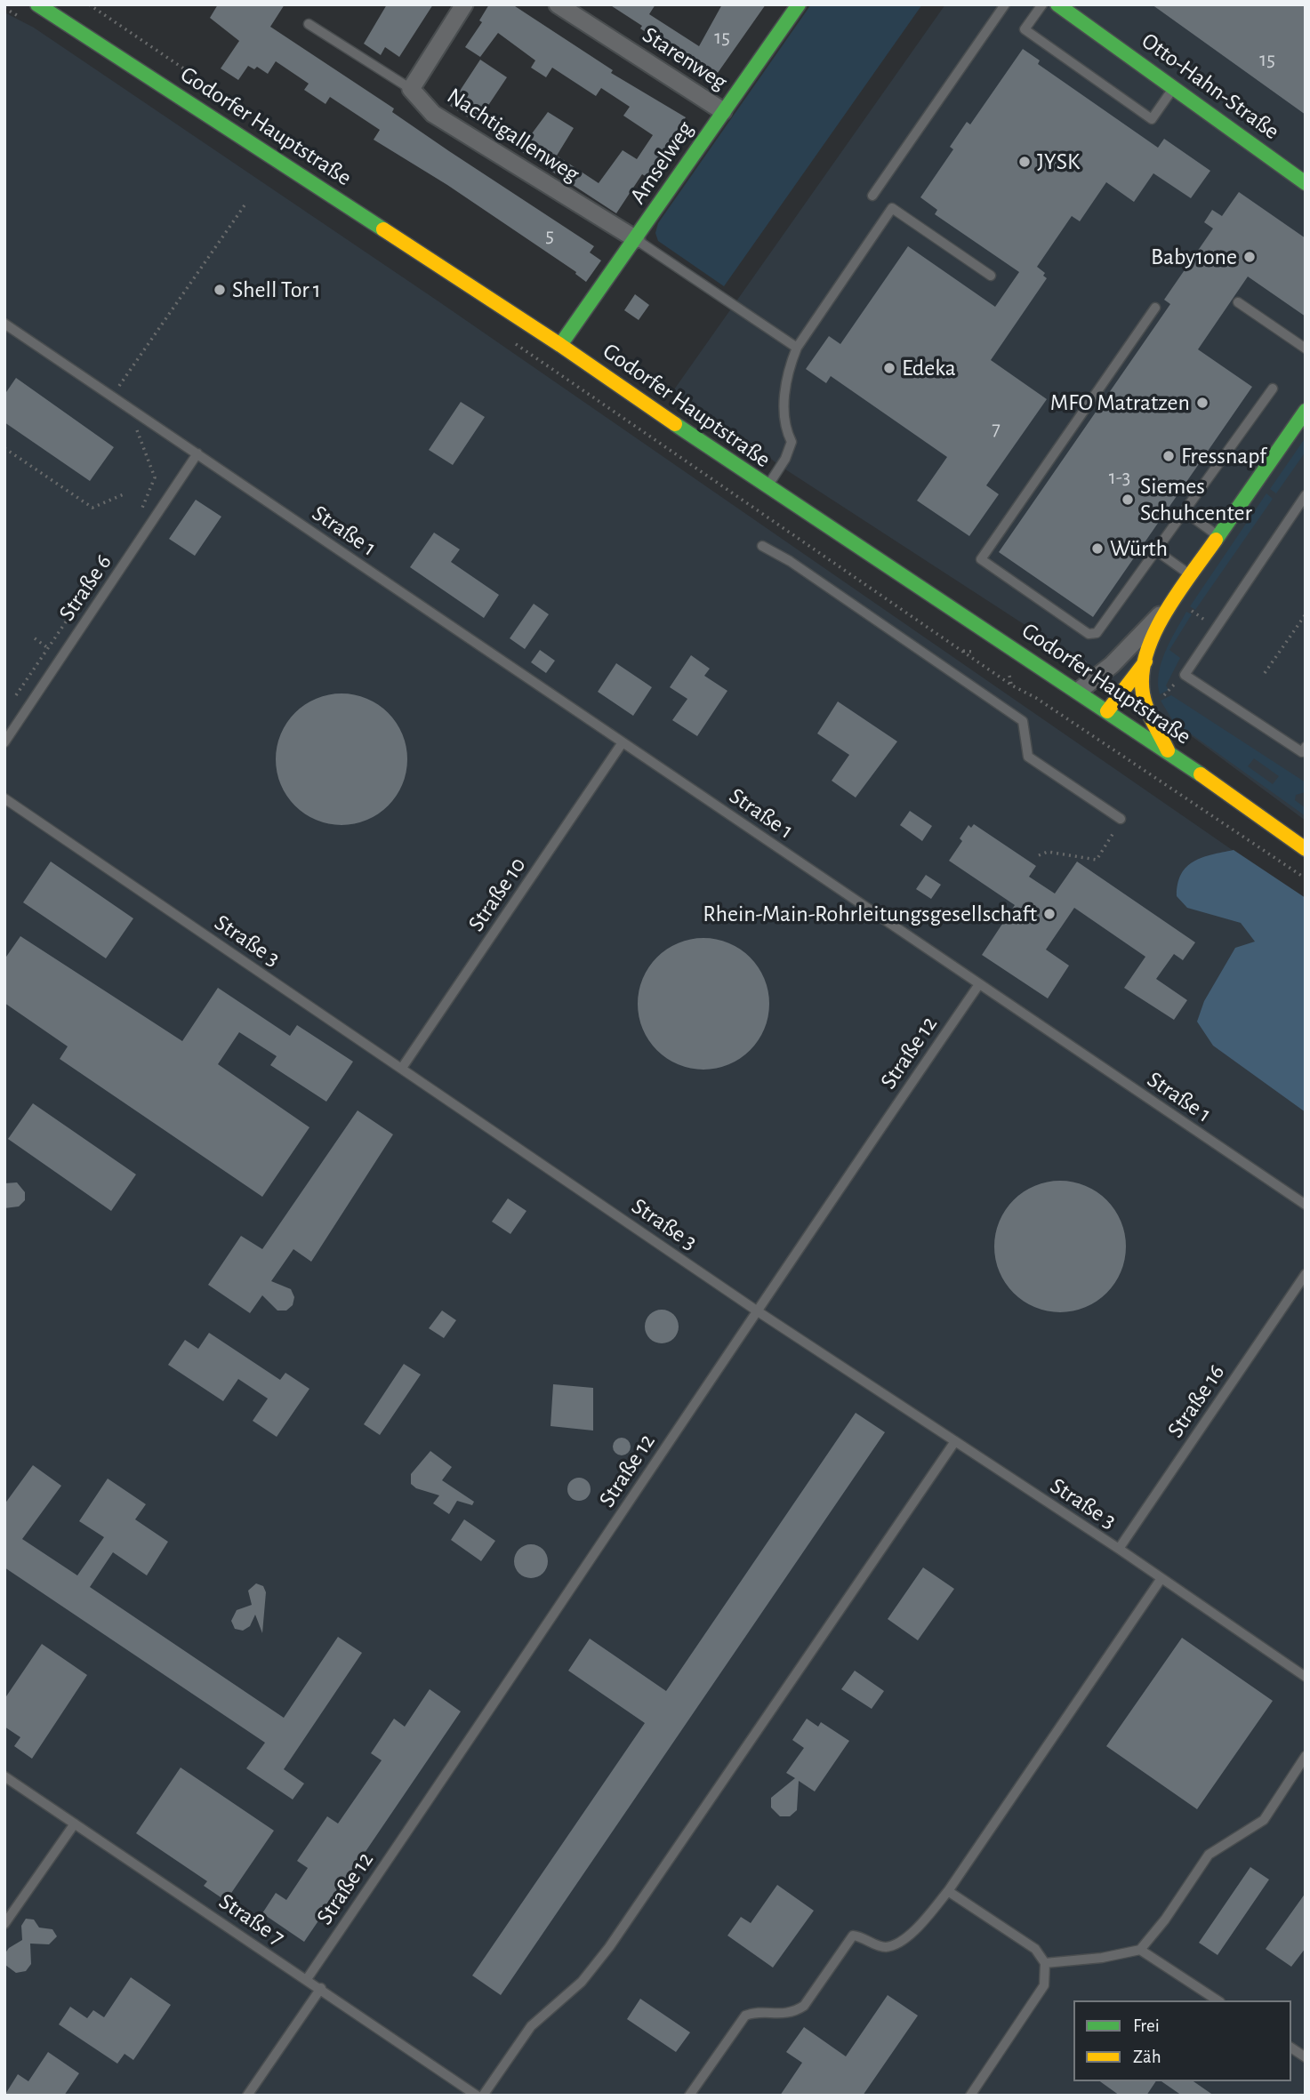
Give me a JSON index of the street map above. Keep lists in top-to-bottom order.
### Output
{
  "streets": {
    "main road": ["Otto-Hahn-Straße", "Godorfer Hauptstraße", "Amselweg"],
    "street": ["Starenweg", "Nachtigallenweg"],
    "lane": [
      "Straße 1",
      "Straße 6",
      "Straße 10",
      "Straße 3",
      "Straße 12",
      "Straße 16",
      "Straße 7"
    ]
  },
  "crossings": [
    ["Starenweg", "Amselweg"],
    ["Godorfer Hauptstraße", "Amselweg"],
    ["Nachtigallenweg", "Amselweg"],
    ["Straße 1", "Straße 6"],
    ["Straße 1", "Straße 10"],
    ["Straße 1", "Straße 12"],
    ["Straße 10", "Straße 3"],
    ["Straße 3", "Straße 12"],
    ["Straße 3", "Straße 16"],
    ["Straße 12", "Straße 7"]
  ],
  "places": [
    "JYSK",
    "Baby1one",
    "Shell Tor 1",
    "Edeka",
    "MFO Matratzen",
    "Fressnapf",
    "Siemes Schuhcenter",
    "Würth",
    "Rhein-Main-Rohrleitungsgesellschaft"
  ],
  "house_numbers": [
    "15",
    "15",
    "5",
    "7",
    "1-3"
  ],
  "legend": ["Frei", "Zäh"]
}
